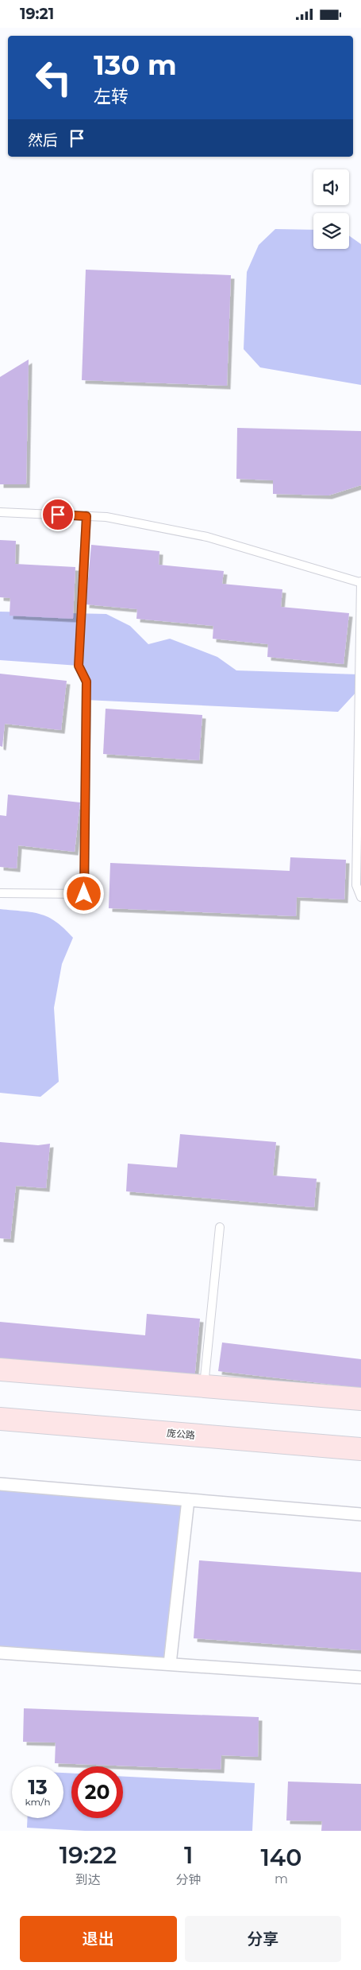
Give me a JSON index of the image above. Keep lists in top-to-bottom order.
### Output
{
  "streets": {
    "main road": ["庞公路"]
  },
  "page": {
    "status": "19:21",
    "turn": ["130 m", "左转"],
    "then": "然后",
    "speed": "13 km/h",
    "limit": "20",
    "eta": [
      "19:22",
      "到达",
      "1",
      "分钟",
      "140",
      "m"
    ],
    "buttons": ["退出", "分享"]
  }
}
